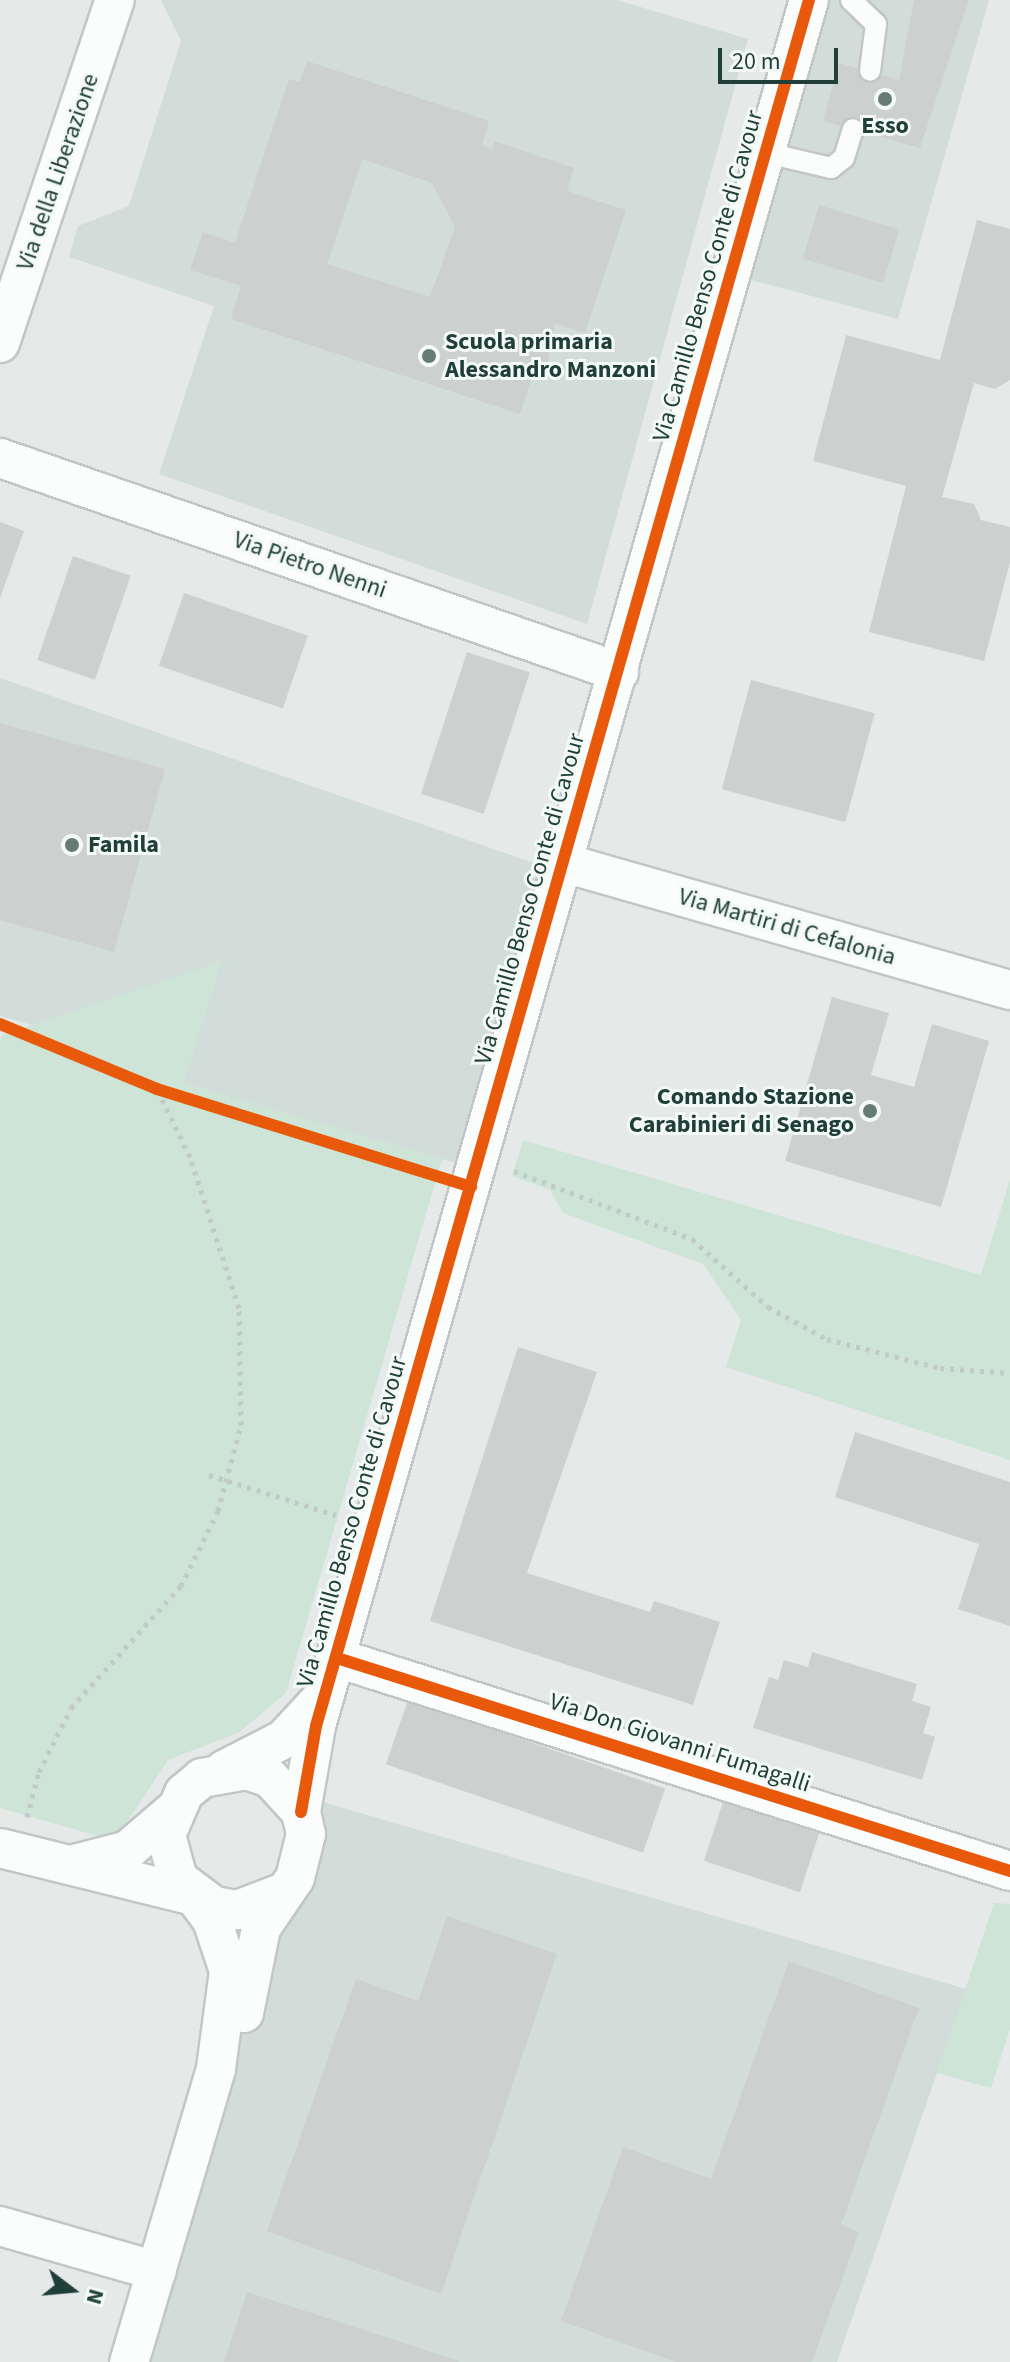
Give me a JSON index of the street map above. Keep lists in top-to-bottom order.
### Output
{
  "streets": {
    "street": [
      "Via della Liberazione",
      "Via Camillo Benso Conte di Cavour",
      "Via Pietro Nenni",
      "Via Martiri di Cefalonia",
      "Via Don Giovanni Fumagalli"
    ]
  },
  "crossings": [
    ["Via Camillo Benso Conte di Cavour", "Via Pietro Nenni"],
    ["Via Camillo Benso Conte di Cavour", "Via Martiri di Cefalonia"],
    ["Via Camillo Benso Conte di Cavour", "Via Don Giovanni Fumagalli"]
  ],
  "places": [
    "Esso",
    "Scuola primaria Alessandro Manzoni",
    "Famila",
    "Comando Stazione Carabinieri di Senago"
  ],
  "scale_bar": "20 m",
  "north": "right"
}
